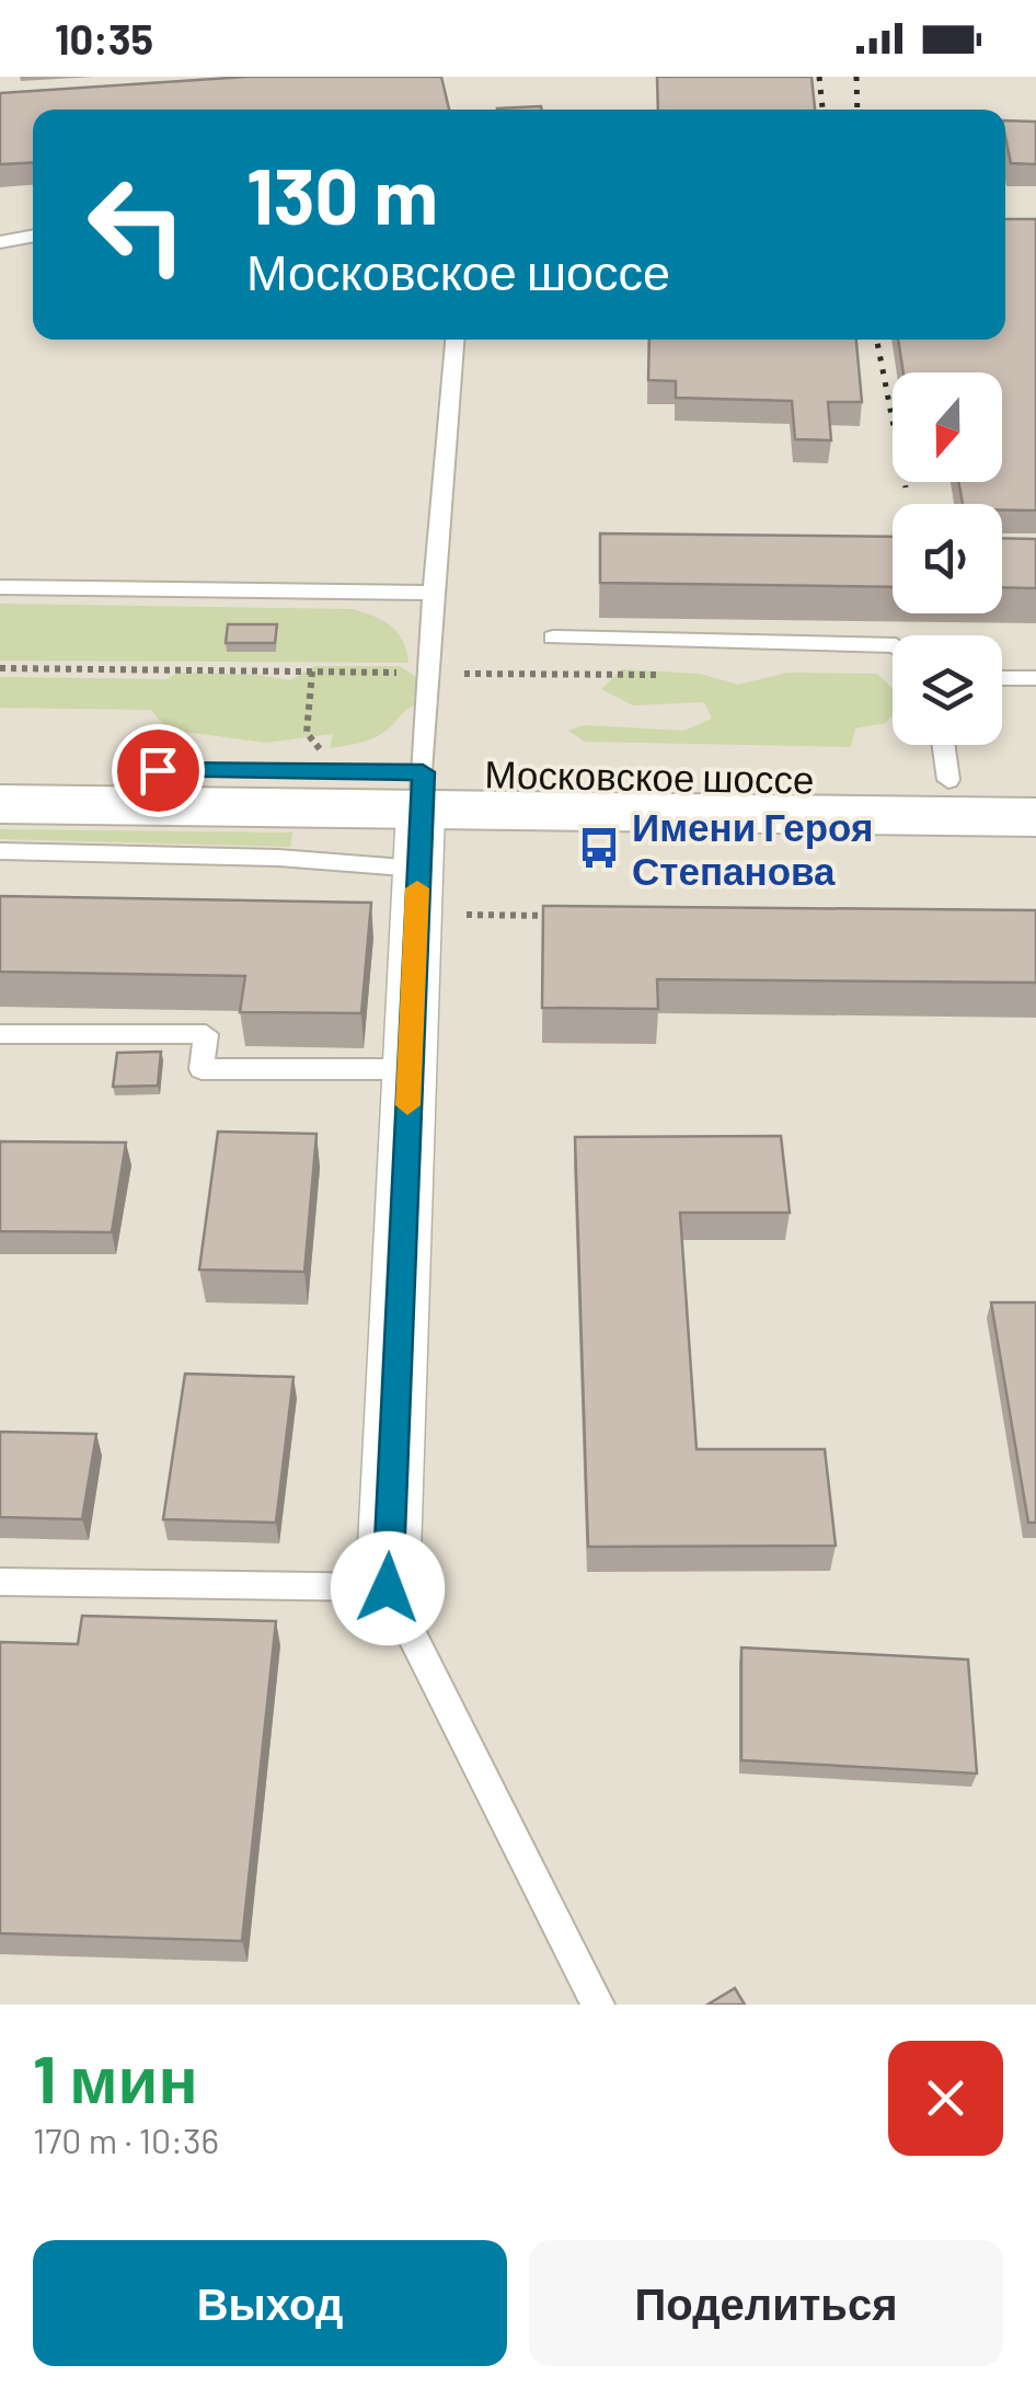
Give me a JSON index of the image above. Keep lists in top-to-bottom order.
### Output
{
  "streets": {
    "main road": ["Московское шоссе"]
  },
  "places": {
    "bus stop": ["Имени Героя Степанова"]
  },
  "north": "bottom",
  "page": {
    "status": "10:35",
    "turn": ["130 m", "Московское шоссе"],
    "heading": ["1 мин", "170 m · 10:36"],
    "buttons": ["Выход", "Поделиться"]
  }
}
